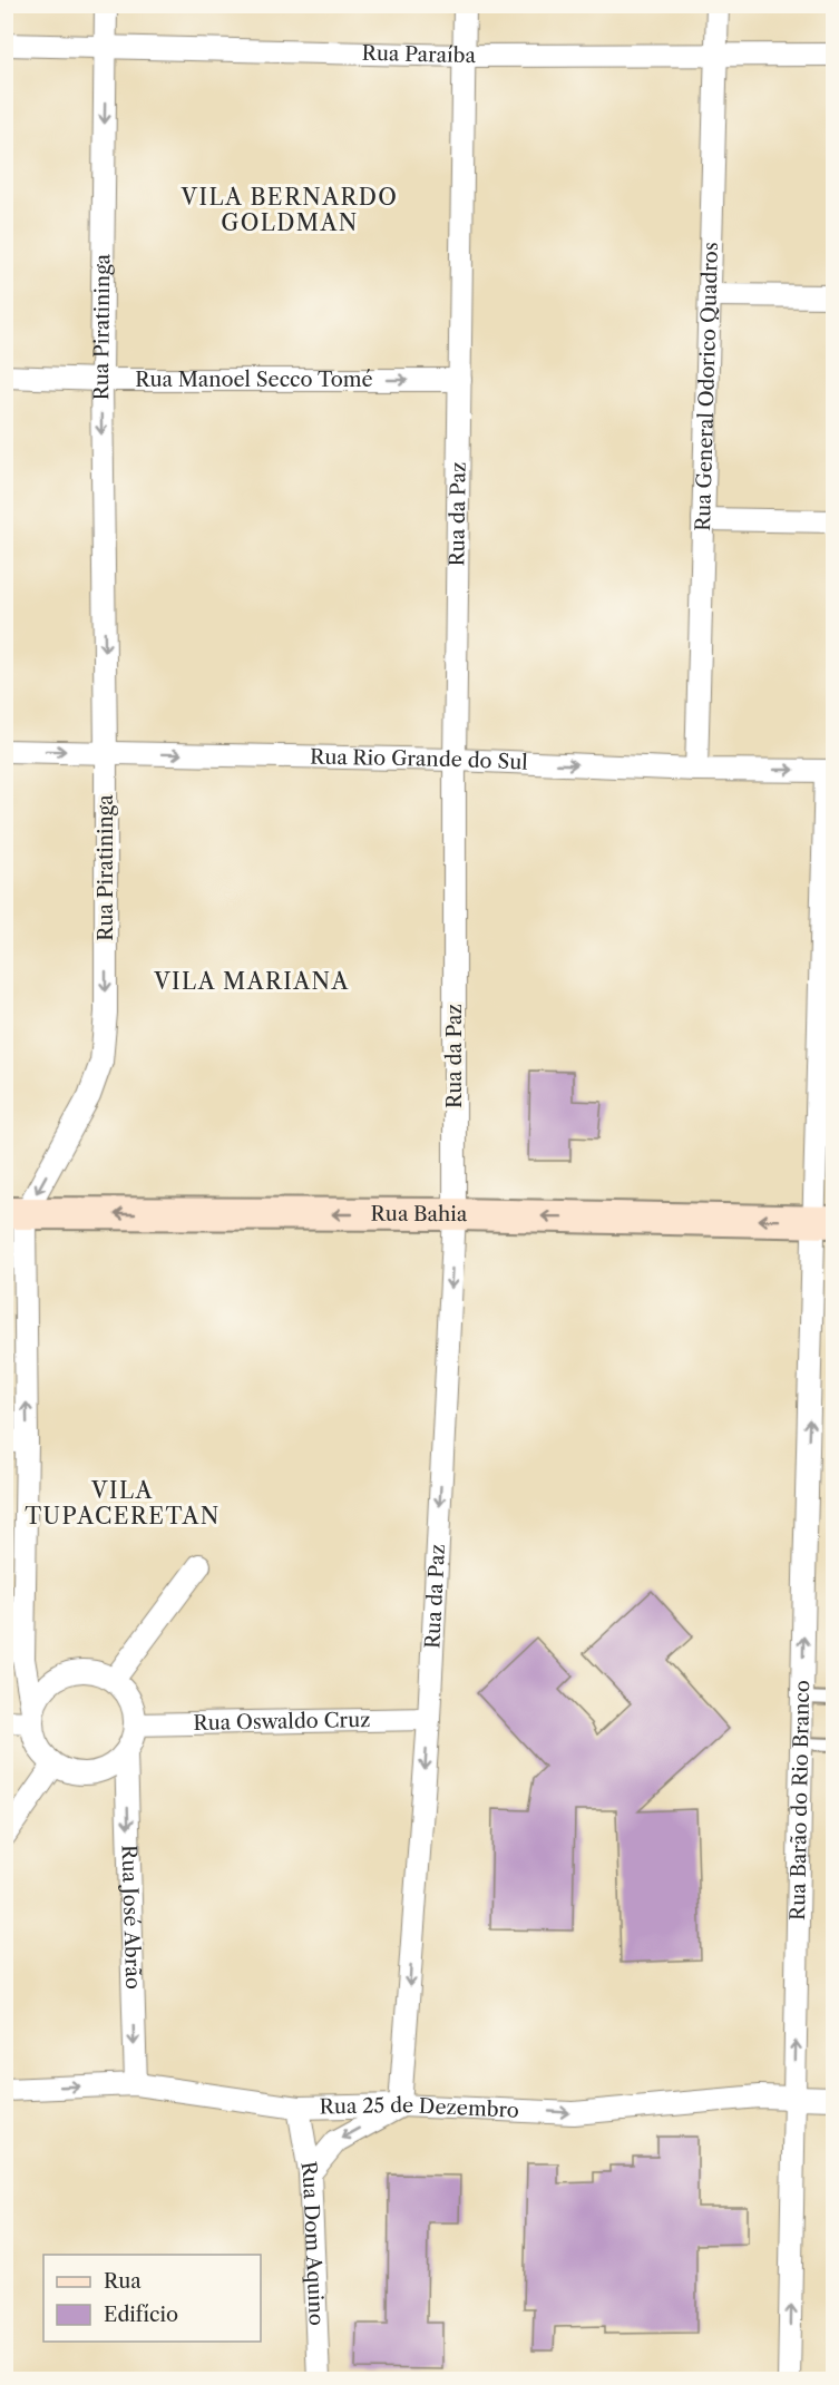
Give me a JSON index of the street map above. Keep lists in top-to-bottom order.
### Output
{
  "streets": {
    "street": [
      "Rua Paraíba",
      "Rua Piratininga",
      "Rua Manoel Secco Tomé",
      "Rua General Odorico Quadros",
      "Rua da Paz",
      "Rua Rio Grande do Sul",
      "Rua Bahia",
      "Rua Oswaldo Cruz",
      "Rua Barão do Rio Branco",
      "Rua José Abrão",
      "Rua 25 de Dezembro",
      "Rua Dom Aquino"
    ]
  },
  "crossings": [
    ["Rua Paraíba", "Rua Piratininga"],
    ["Rua Paraíba", "Rua General Odorico Quadros"],
    ["Rua Paraíba", "Rua da Paz"],
    ["Rua Piratininga", "Rua Manoel Secco Tomé"],
    ["Rua Piratininga", "Rua Rio Grande do Sul"],
    ["Rua Piratininga", "Rua Bahia"],
    ["Rua Piratininga", "Rua Oswaldo Cruz"],
    ["Rua Piratininga", "Rua José Abrão"],
    ["Rua Manoel Secco Tomé", "Rua da Paz"],
    ["Rua General Odorico Quadros", "Rua Rio Grande do Sul"],
    ["Rua da Paz", "Rua Rio Grande do Sul"],
    ["Rua da Paz", "Rua Bahia"],
    ["Rua da Paz", "Rua Oswaldo Cruz"],
    ["Rua da Paz", "Rua 25 de Dezembro"],
    ["Rua Rio Grande do Sul", "Rua Barão do Rio Branco"],
    ["Rua Bahia", "Rua Barão do Rio Branco"],
    ["Rua Oswaldo Cruz", "Rua José Abrão"],
    ["Rua Barão do Rio Branco", "Rua 25 de Dezembro"],
    ["Rua José Abrão", "Rua 25 de Dezembro"],
    ["Rua 25 de Dezembro", "Rua Dom Aquino"]
  ],
  "one_way": [
    "Rua Manoel Secco Tomé",
    "Rua da Paz",
    "Rua Rio Grande do Sul",
    "Rua Bahia",
    "Rua Barão do Rio Branco",
    "Rua José Abrão",
    "Rua 25 de Dezembro"
  ],
  "districts": ["VILA BERNARDO GOLDMAN", "VILA MARIANA", "VILA TUPACERETAN"],
  "legend": ["Rua", "Edifício"]
}
